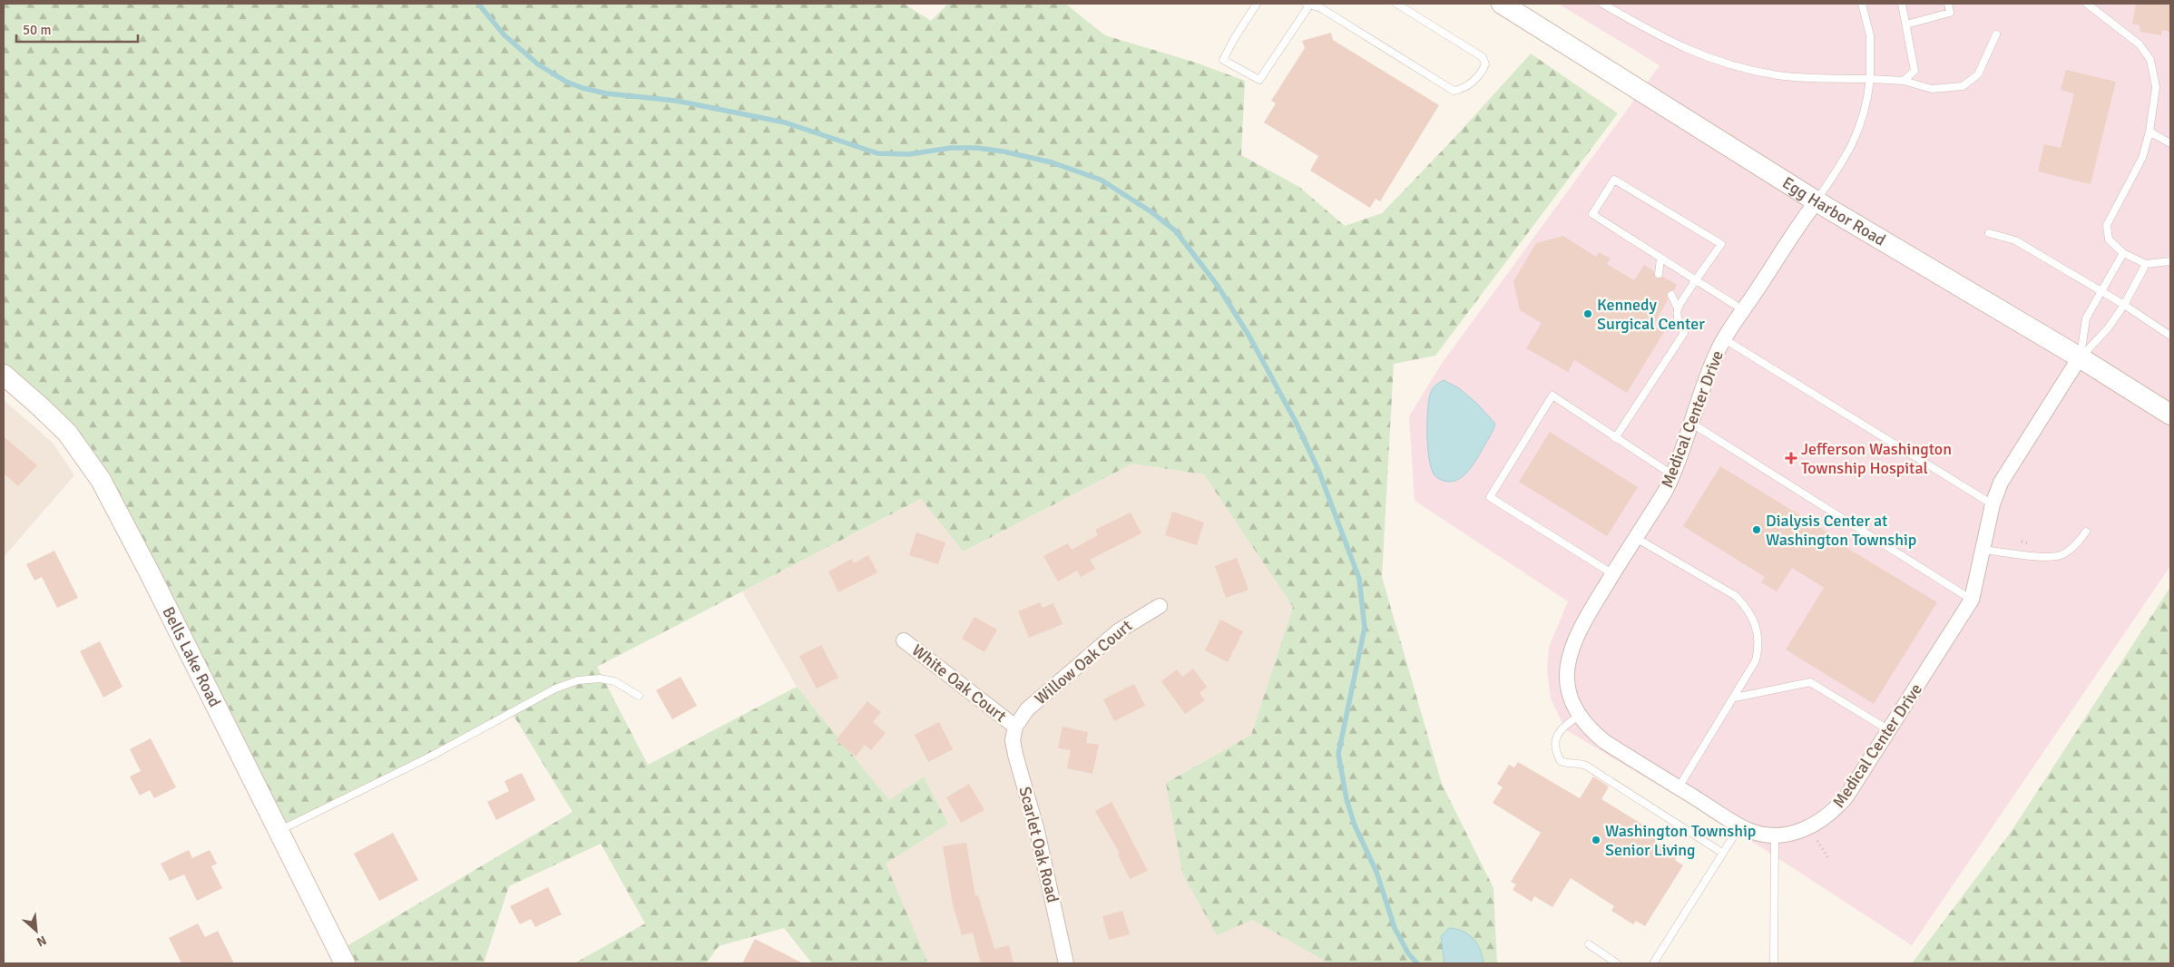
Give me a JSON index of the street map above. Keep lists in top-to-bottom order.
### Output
{
  "streets": {
    "main road": ["Egg Harbor Road", "Bells Lake Road"],
    "street": [
      "Medical Center Drive",
      "Willow Oak Court",
      "White Oak Court",
      "Scarlet Oak Road"
    ]
  },
  "crossings": [
    ["Egg Harbor Road", "Medical Center Drive"],
    ["Willow Oak Court", "White Oak Court"],
    ["Willow Oak Court", "Scarlet Oak Road"],
    ["White Oak Court", "Scarlet Oak Road"]
  ],
  "places": {
    "other": ["Kennedy Surgical Center", "Dialysis Center at Washington Township", "Washington Township Senior Living"],
    "health": ["Jefferson Washington Township Hospital"]
  },
  "scale_bar": "50 m",
  "north": "bottom right"
}
